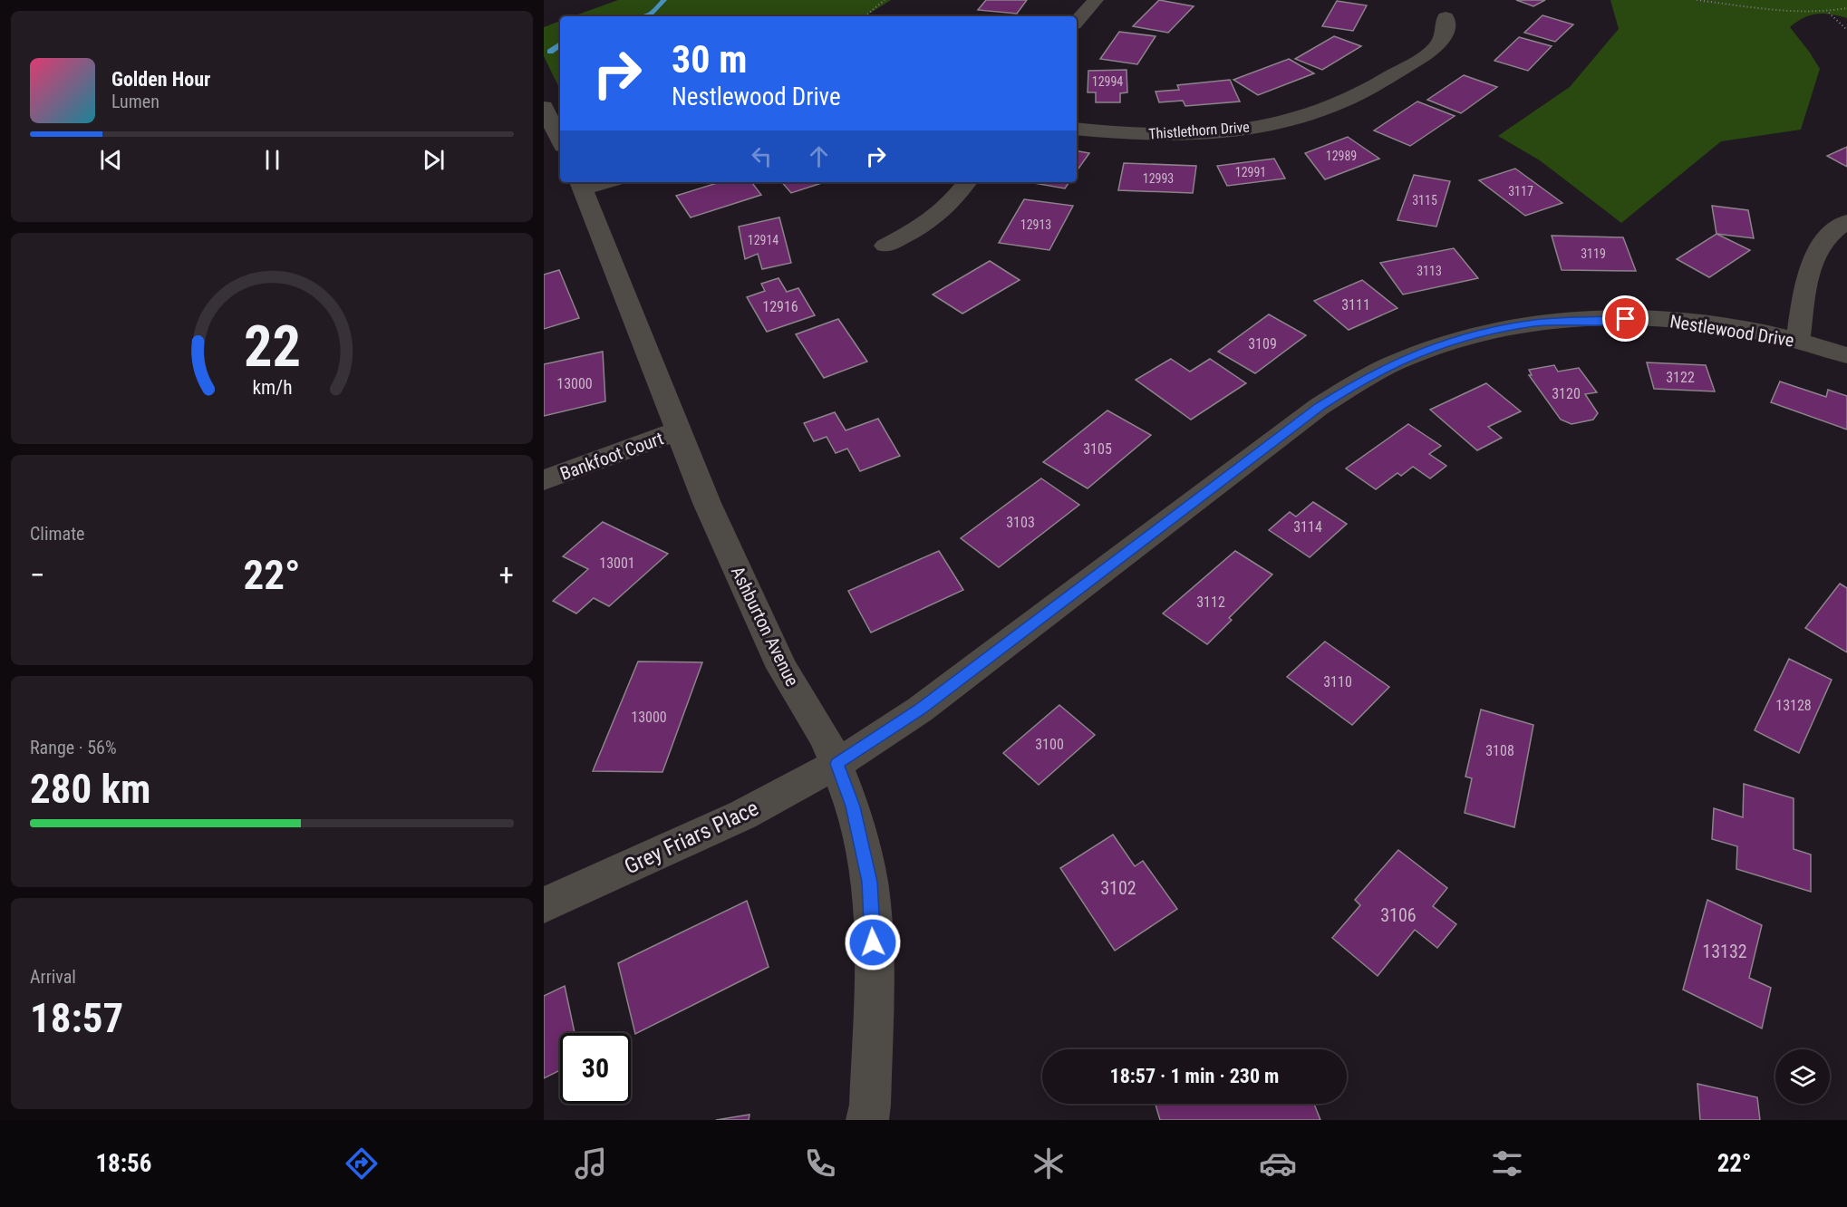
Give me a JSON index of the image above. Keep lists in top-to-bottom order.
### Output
{
  "streets": {
    "street": [
      "Thistlethorn Drive",
      "Nestlewood Drive",
      "Bankfoot Court",
      "Ashburton Avenue",
      "Grey Friars Place"
    ]
  },
  "crossings": [
    ["Nestlewood Drive", "Ashburton Avenue"],
    ["Nestlewood Drive", "Grey Friars Place"],
    ["Bankfoot Court", "Ashburton Avenue"],
    ["Ashburton Avenue", "Grey Friars Place"]
  ],
  "house_numbers": [
    "12994",
    "12989",
    "12991",
    "12993",
    "3117",
    "3115",
    "12913",
    "12914",
    "3119",
    "3113",
    "3111",
    "12916",
    "3109",
    "3122",
    "13000",
    "3120",
    "3105",
    "3103",
    "3114",
    "13001",
    "3112",
    "3110",
    "13128",
    "13000",
    "3100",
    "3108",
    "3102",
    "3106",
    "13132"
  ],
  "page": {
    "turn": ["30 m", "Nestlewood Drive"],
    "song": ["Golden Hour", "Lumen"],
    "tile": [
      "Climate",
      ["Range · 56%", "280 km"],
      ["Arrival", "18:57"]
    ],
    "heat": ["−", "22°", "+"],
    "limit": "30",
    "trip": "18:57 · 1 min · 230 m",
    "tabs": ["18:56", "22°"],
    "gauge": ["22", "km/h"]
  }
}
